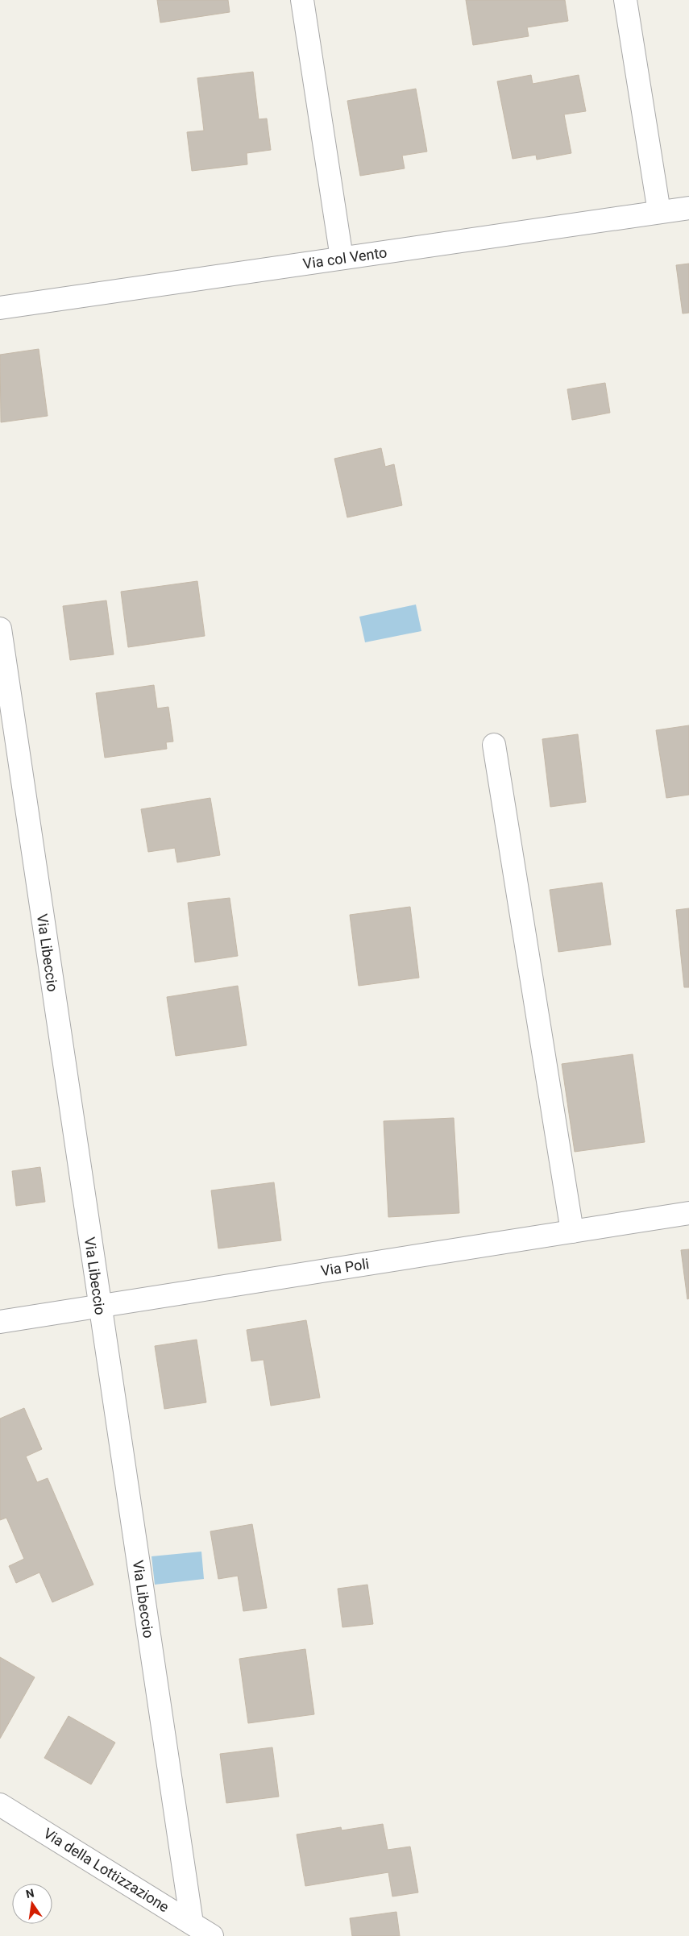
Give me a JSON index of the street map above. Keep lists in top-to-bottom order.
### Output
{
  "streets": {
    "street": [
      "Via col Vento",
      "Via Libeccio",
      "Via Poli",
      "Via della Lottizzazione"
    ]
  },
  "crossings": [
    ["Via Libeccio", "Via Poli"],
    ["Via Libeccio", "Via della Lottizzazione"]
  ],
  "north": "top"
}
